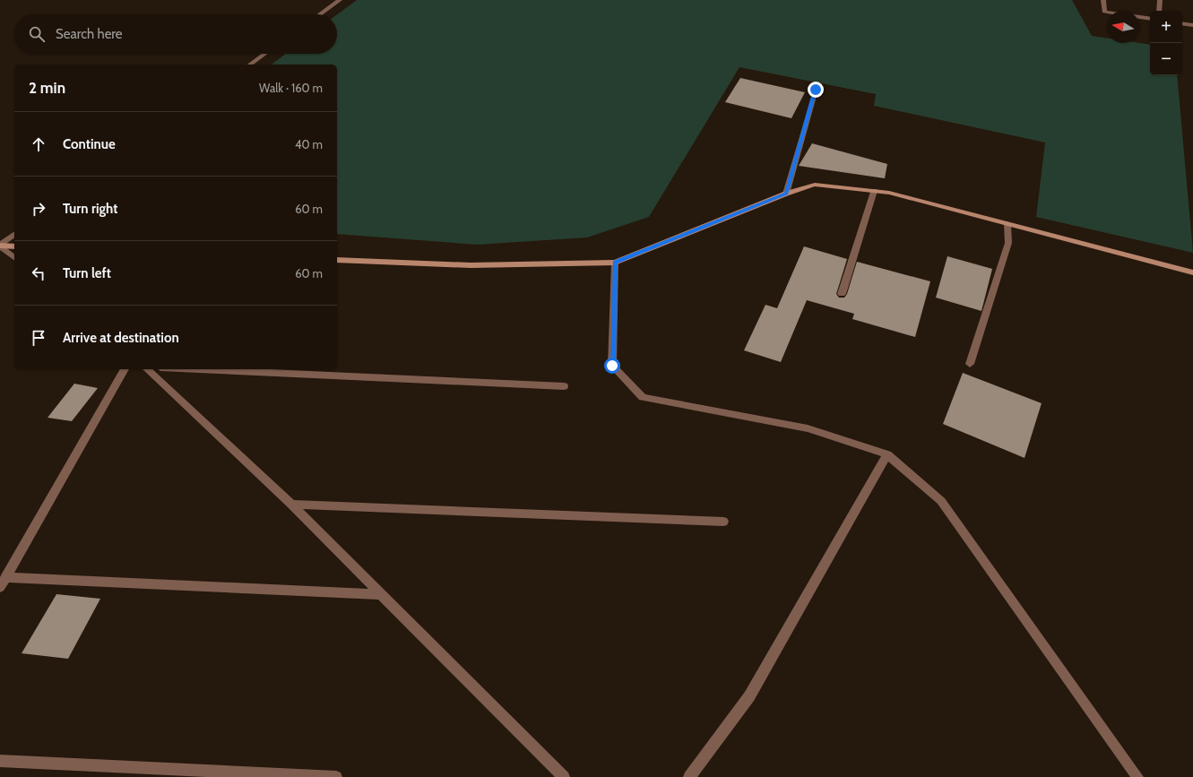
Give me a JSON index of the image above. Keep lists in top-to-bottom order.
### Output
{
  "north": "left",
  "page": {
    "map_buttons": ["+", "−"],
    "search": "Search here",
    "heading": ["2 min", "Walk · 160 m"],
    "list": [
      ["Continue", "40 m"],
      ["Turn right", "60 m"],
      ["Turn left", "60 m"],
      "Arrive at destination"
    ]
  }
}
